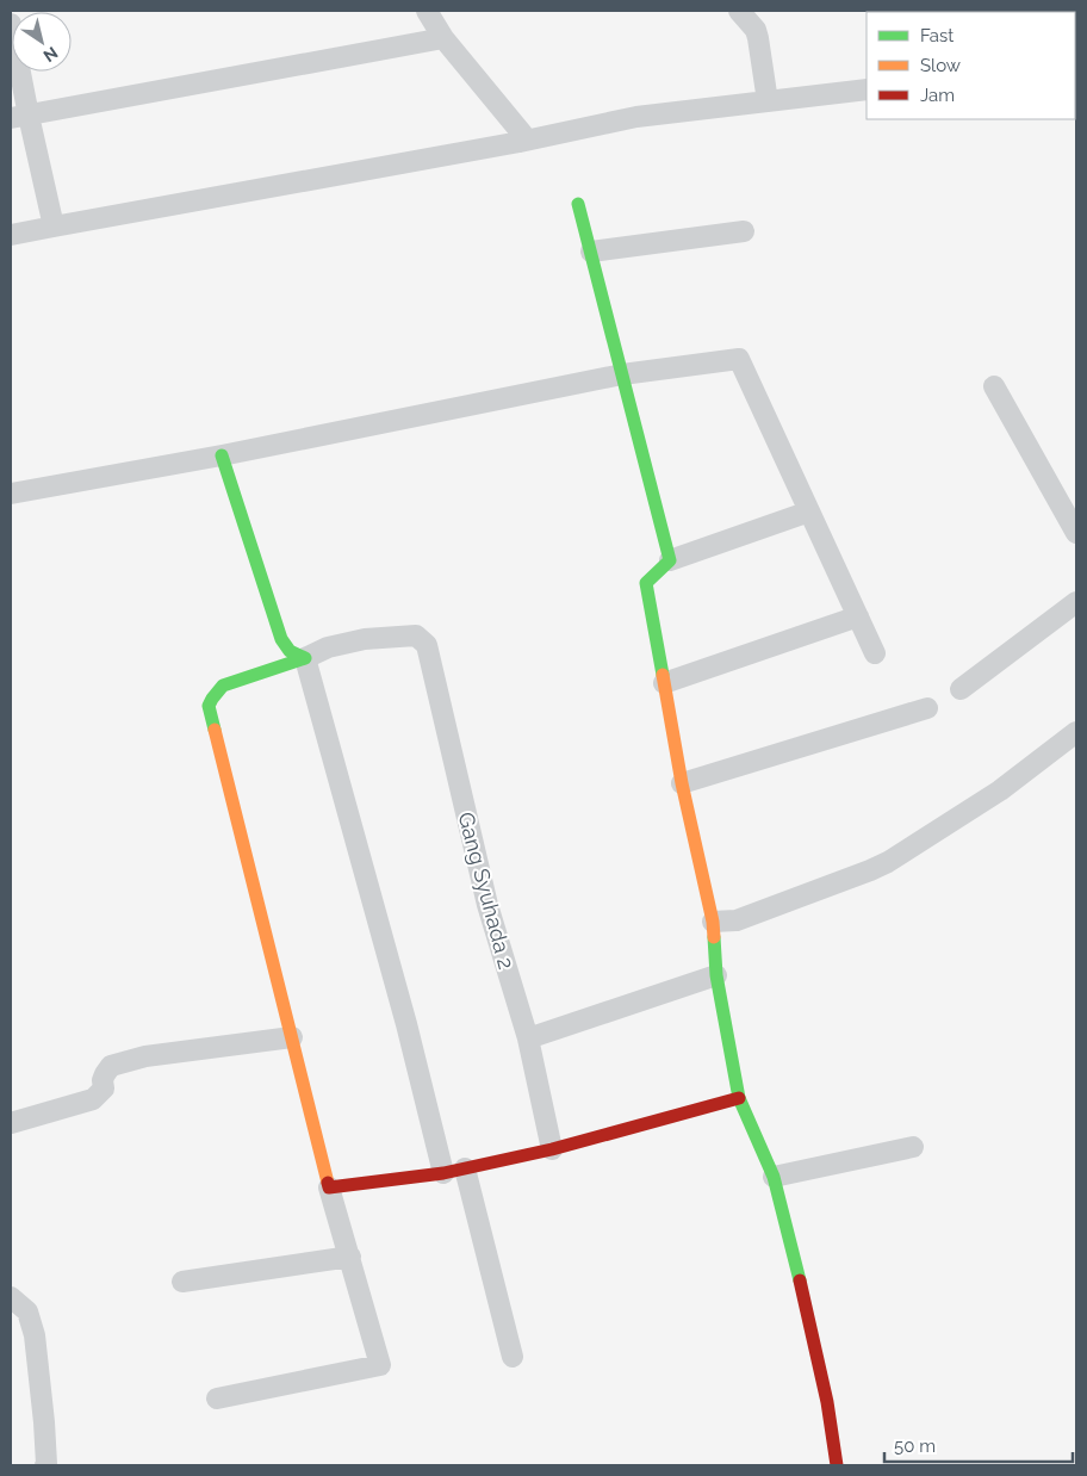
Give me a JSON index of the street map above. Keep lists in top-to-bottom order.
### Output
{
  "streets": {
    "street": ["Gang Syuhada 2"]
  },
  "legend": ["Fast", "Slow", "Jam"],
  "scale_bar": "50 m",
  "north": "bottom right"
}
